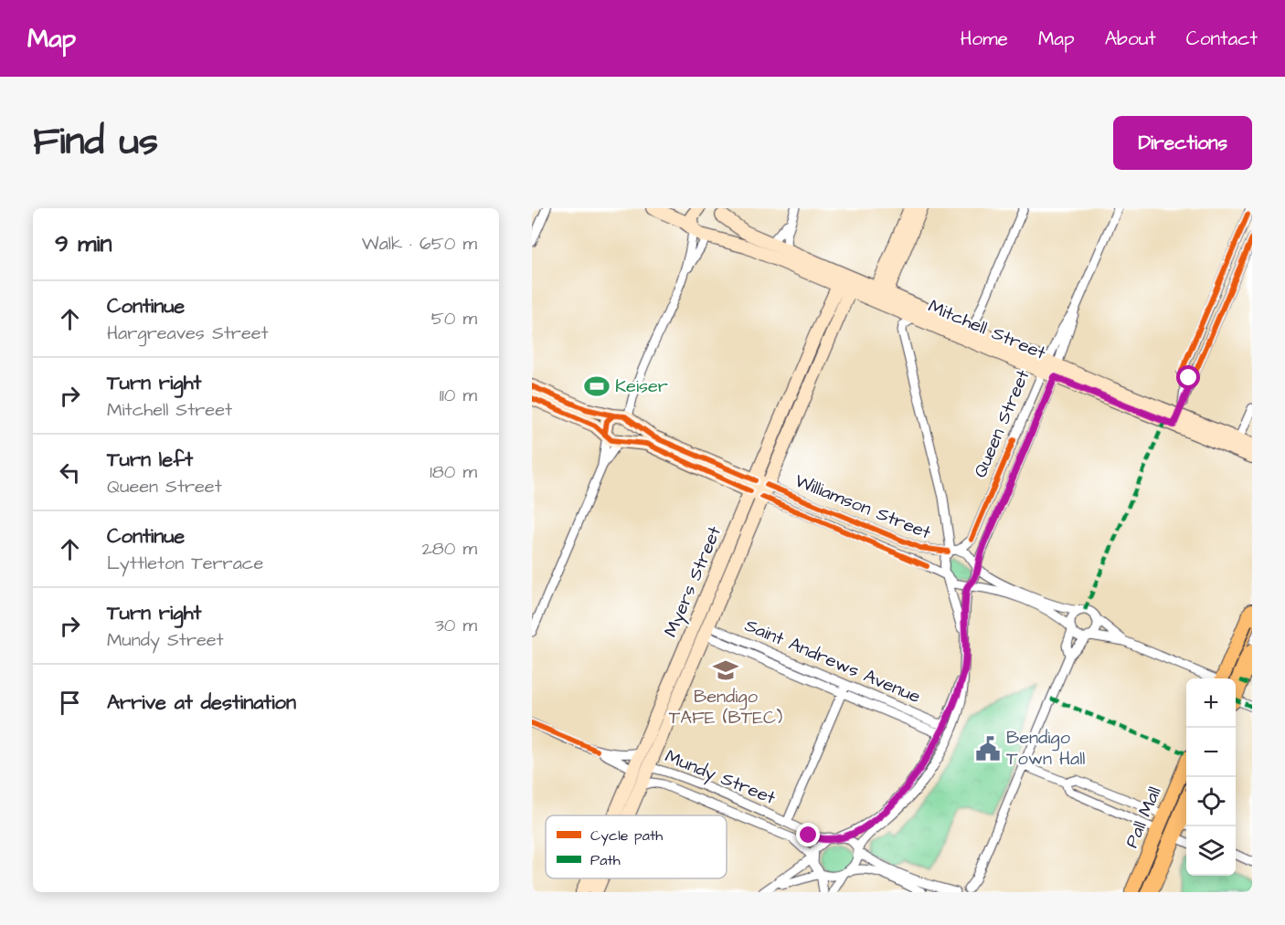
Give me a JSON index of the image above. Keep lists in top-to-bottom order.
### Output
{
  "streets": {
    "highway": ["Pall Mall"],
    "main road": [
      "Mitchell Street",
      "Williamson Street",
      "Myers Street",
      "Mundy Street"
    ],
    "street": ["Queen Street", "Saint Andrews Avenue"]
  },
  "crossings": [
    ["Mitchell Street", "Queen Street"],
    ["Mitchell Street", "Myers Street"],
    ["Queen Street", "Williamson Street"],
    ["Williamson Street", "Myers Street"],
    ["Myers Street", "Saint Andrews Avenue"],
    ["Myers Street", "Mundy Street"]
  ],
  "places": {
    "sports": ["Keiser"],
    "school or university": ["Bendigo TAFE (BTEC)"],
    "public building": ["Bendigo Town Hall"]
  },
  "legend": ["Cycle path", "Path"],
  "page": {
    "header": "Map",
    "nav": [
      "Home",
      "Map",
      "About",
      "Contact"
    ],
    "title": "Find us",
    "buttons": "Directions",
    "heading": ["9 min", "Walk · 650 m"],
    "list": [
      ["Continue", "Hargreaves Street", "50 m"],
      ["Turn right", "Mitchell Street", "110 m"],
      ["Turn left", "Queen Street", "180 m"],
      ["Continue", "Lyttleton Terrace", "280 m"],
      ["Turn right", "Mundy Street", "30 m"],
      "Arrive at destination"
    ],
    "map_buttons": ["+", "−"]
  }
}
